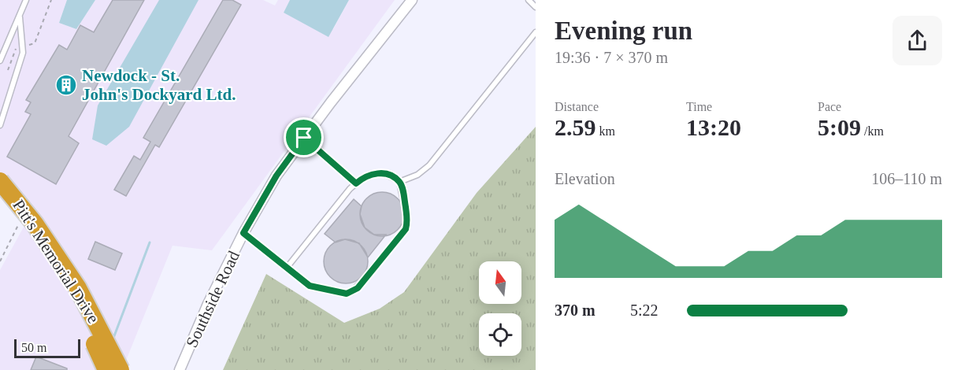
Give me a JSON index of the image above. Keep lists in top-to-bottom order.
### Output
{
  "streets": {
    "highway": ["Pitt's Memorial Drive"],
    "street": ["Southside Road"]
  },
  "places": {
    "building": ["Newdock - St. John's Dockyard Ltd."]
  },
  "scale_bar": "50 m",
  "north": "top",
  "page": {
    "heading": ["Evening run", "19:36 · 7 × 370 m"],
    "stats": [
      ["Distance", "2.59 km"],
      ["Time", "13:20"],
      ["Pace", "5:09 /km"]
    ],
    "chart": ["Elevation", "106–110 m"],
    "list": [
      {
        "name": "370 m",
        "note": "5:22"
      }
    ],
    "scale": "50 m"
  }
}
